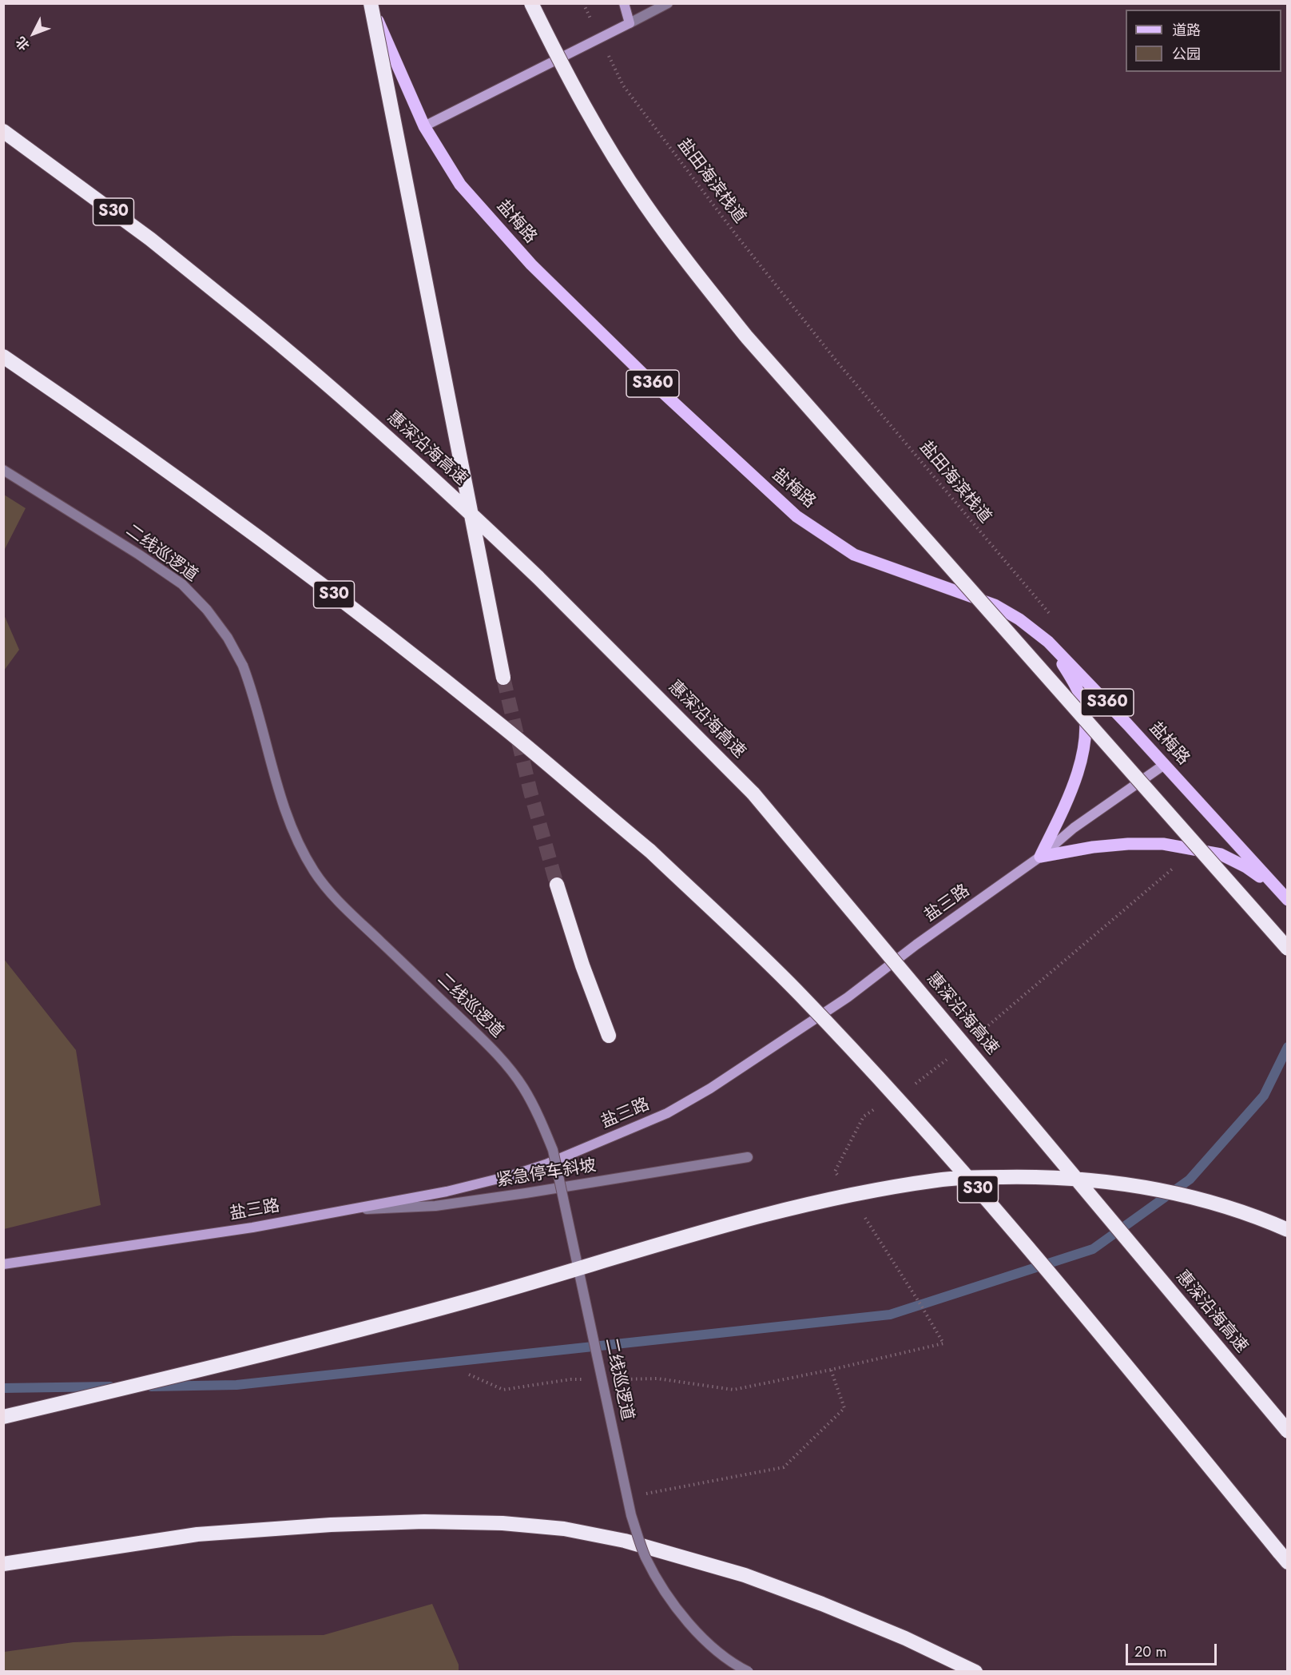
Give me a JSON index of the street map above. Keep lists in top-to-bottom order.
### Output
{
  "streets": {
    "highway": ["S30", "惠深沿海高速"],
    "main road": ["盐梅路", "S360", "盐三路"],
    "street": ["二线巡逻道", "紧急停车斜坡"],
    "path": ["盐田海滨栈道"]
  },
  "crossings": [
    ["盐梅路", "盐三路"],
    ["盐三路", "紧急停车斜坡"]
  ],
  "legend": ["道路", "公园"],
  "scale_bar": "20 m",
  "north": "bottom left"
}
